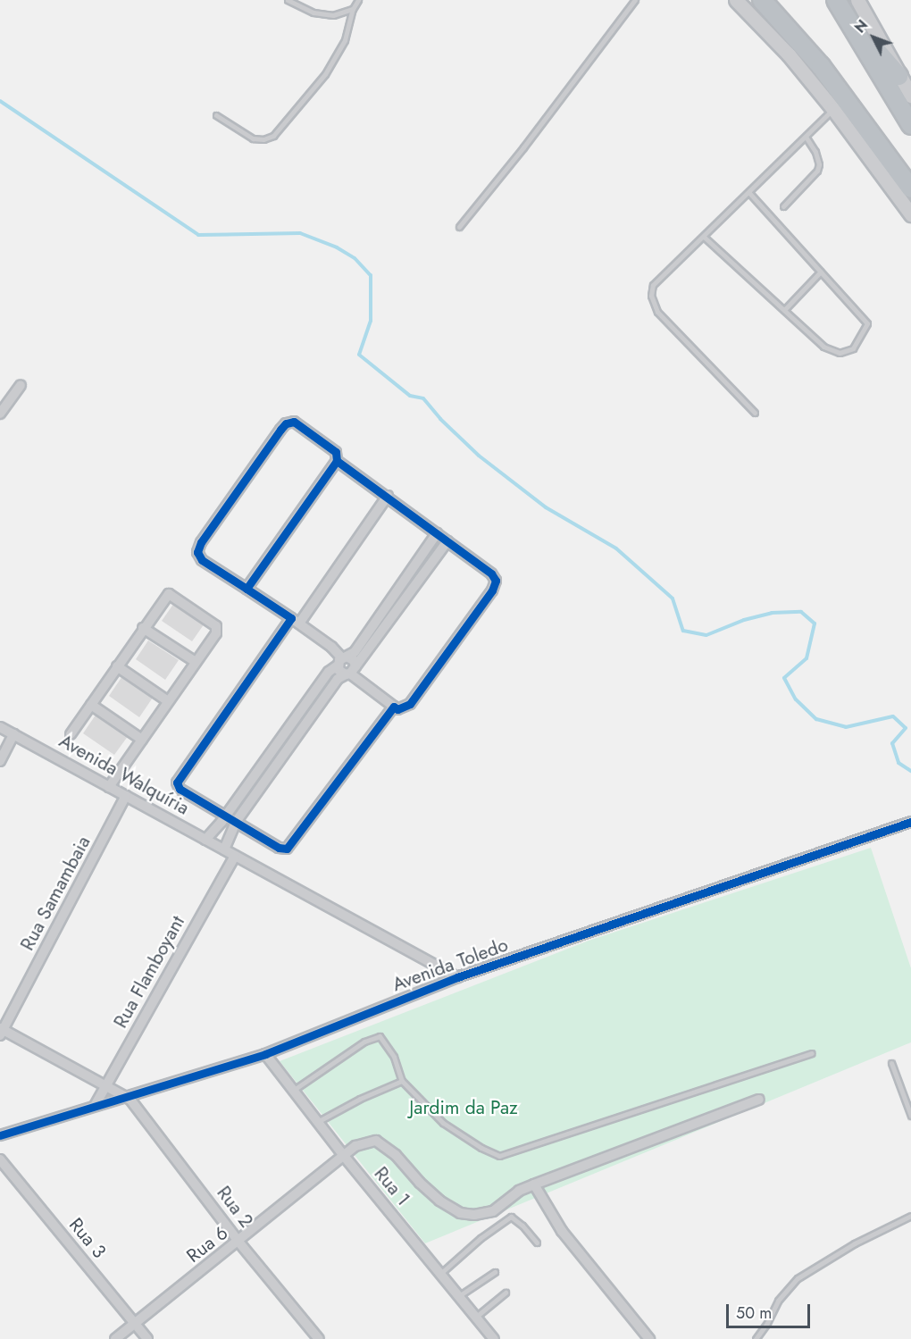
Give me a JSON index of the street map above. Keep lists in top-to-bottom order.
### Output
{
  "streets": {
    "street": [
      "Avenida Walquíria",
      "Rua Samambaia",
      "Avenida Toledo",
      "Rua Flamboyant",
      "Rua 1",
      "Rua 2",
      "Rua 3",
      "Rua 6"
    ]
  },
  "crossings": [
    ["Avenida Walquíria", "Rua Samambaia"],
    ["Avenida Walquíria", "Avenida Toledo"],
    ["Avenida Walquíria", "Rua Flamboyant"],
    ["Rua Samambaia", "Rua 2"],
    ["Avenida Toledo", "Rua Flamboyant"],
    ["Avenida Toledo", "Rua 1"],
    ["Avenida Toledo", "Rua 2"],
    ["Rua Flamboyant", "Rua 2"],
    ["Rua 1", "Rua 6"],
    ["Rua 2", "Rua 6"],
    ["Rua 3", "Rua 6"]
  ],
  "parks": ["Jardim da Paz"],
  "scale_bar": "50 m",
  "north": "top left"
}
